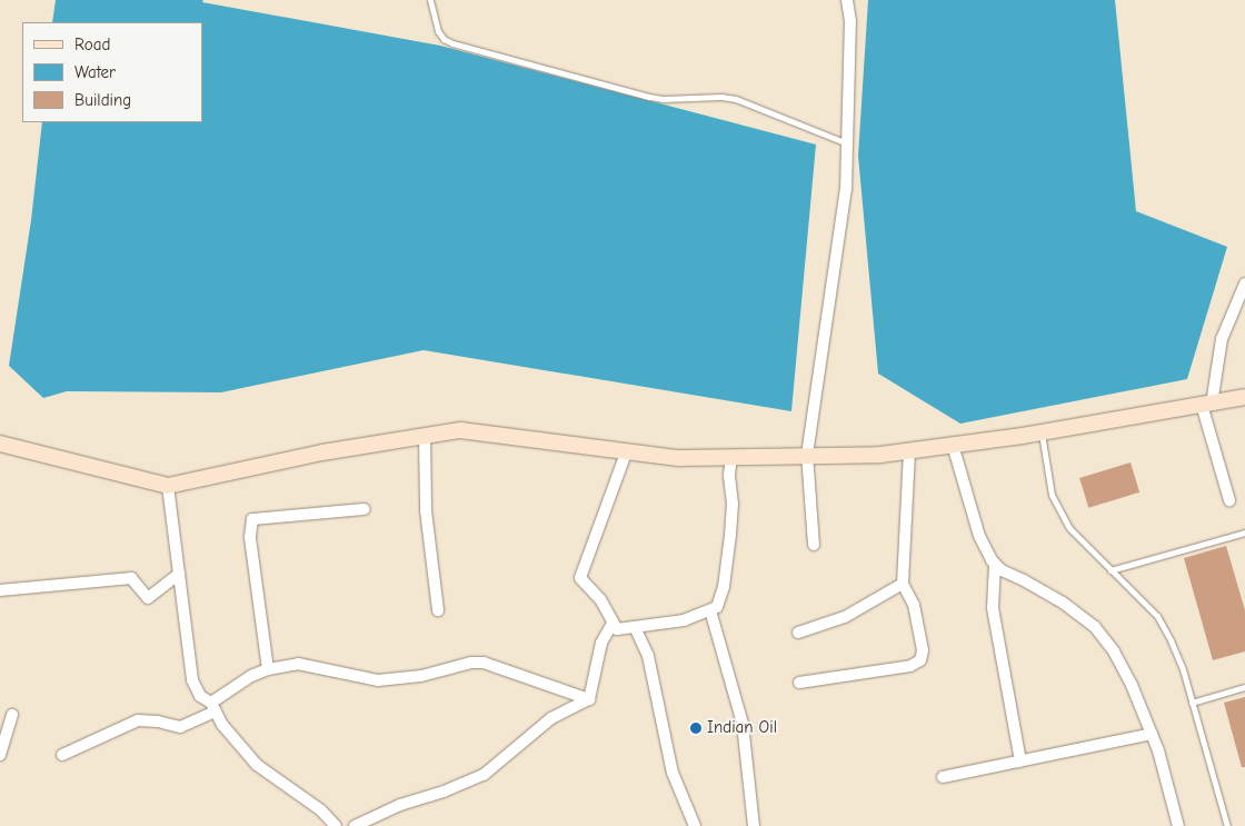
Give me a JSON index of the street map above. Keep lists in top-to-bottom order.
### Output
{
  "places": ["Indian Oil"],
  "legend": ["Road", "Water", "Building"]
}
